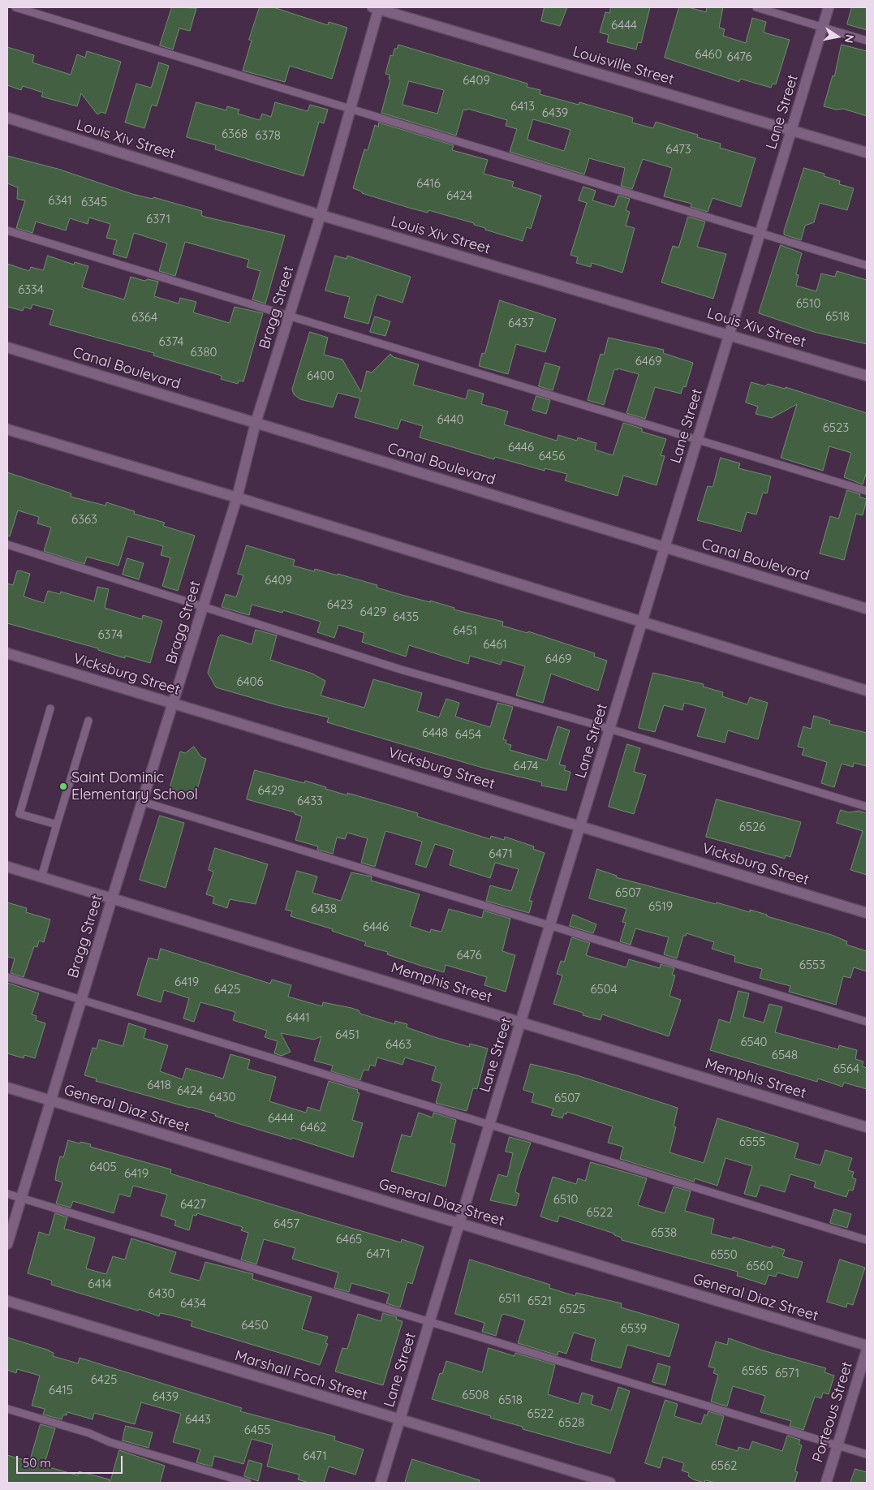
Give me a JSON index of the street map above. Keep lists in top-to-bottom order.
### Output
{
  "streets": {
    "street": [
      "Louisville Street",
      "Lane Street",
      "Louis Xiv Street",
      "Bragg Street",
      "Canal Boulevard",
      "Vicksburg Street",
      "Memphis Street",
      "General Diaz Street",
      "Marshall Foch Street",
      "Porteous Street"
    ]
  },
  "crossings": [
    ["Louisville Street", "Lane Street"],
    ["Louisville Street", "Bragg Street"],
    ["Lane Street", "Louis Xiv Street"],
    ["Lane Street", "Canal Boulevard"],
    ["Lane Street", "Vicksburg Street"],
    ["Lane Street", "Memphis Street"],
    ["Lane Street", "General Diaz Street"],
    ["Lane Street", "Marshall Foch Street"],
    ["Louis Xiv Street", "Bragg Street"],
    ["Bragg Street", "Canal Boulevard"],
    ["Bragg Street", "Vicksburg Street"],
    ["Bragg Street", "Memphis Street"],
    ["Bragg Street", "General Diaz Street"]
  ],
  "places": ["Saint Dominic Elementary School"],
  "house_numbers": [
    "6444",
    "6460",
    "6476",
    "6409",
    "6413",
    "6439",
    "6368",
    "6378",
    "6473",
    "6416",
    "6424",
    "6341",
    "6345",
    "6371",
    "6334",
    "6510",
    "6518",
    "6364",
    "6437",
    "6374",
    "6380",
    "6469",
    "6400",
    "6440",
    "6523",
    "6446",
    "6456",
    "6363",
    "6409",
    "6423",
    "6429",
    "6435",
    "6451",
    "6374",
    "6461",
    "6469",
    "6406",
    "6448",
    "6454",
    "6474",
    "6429",
    "6433",
    "6526",
    "6471",
    "6507",
    "6519",
    "6438",
    "6446",
    "6476",
    "6553",
    "6419",
    "6425",
    "6504",
    "6441",
    "6451",
    "6540",
    "6463",
    "6548",
    "6564",
    "6418",
    "6424",
    "6430",
    "6507",
    "6444",
    "6462",
    "6555",
    "6405",
    "6419",
    "6510",
    "6427",
    "6522",
    "6457",
    "6538",
    "6465",
    "6471",
    "6550",
    "6560",
    "6414",
    "6430",
    "6511",
    "6521",
    "6434",
    "6525",
    "6450",
    "6539",
    "6565",
    "6571",
    "6425",
    "6415",
    "6508",
    "6439",
    "6518",
    "6522",
    "6443",
    "6528",
    "6455",
    "6471",
    "6562"
  ],
  "scale_bar": "50 m",
  "north": "right"
}
